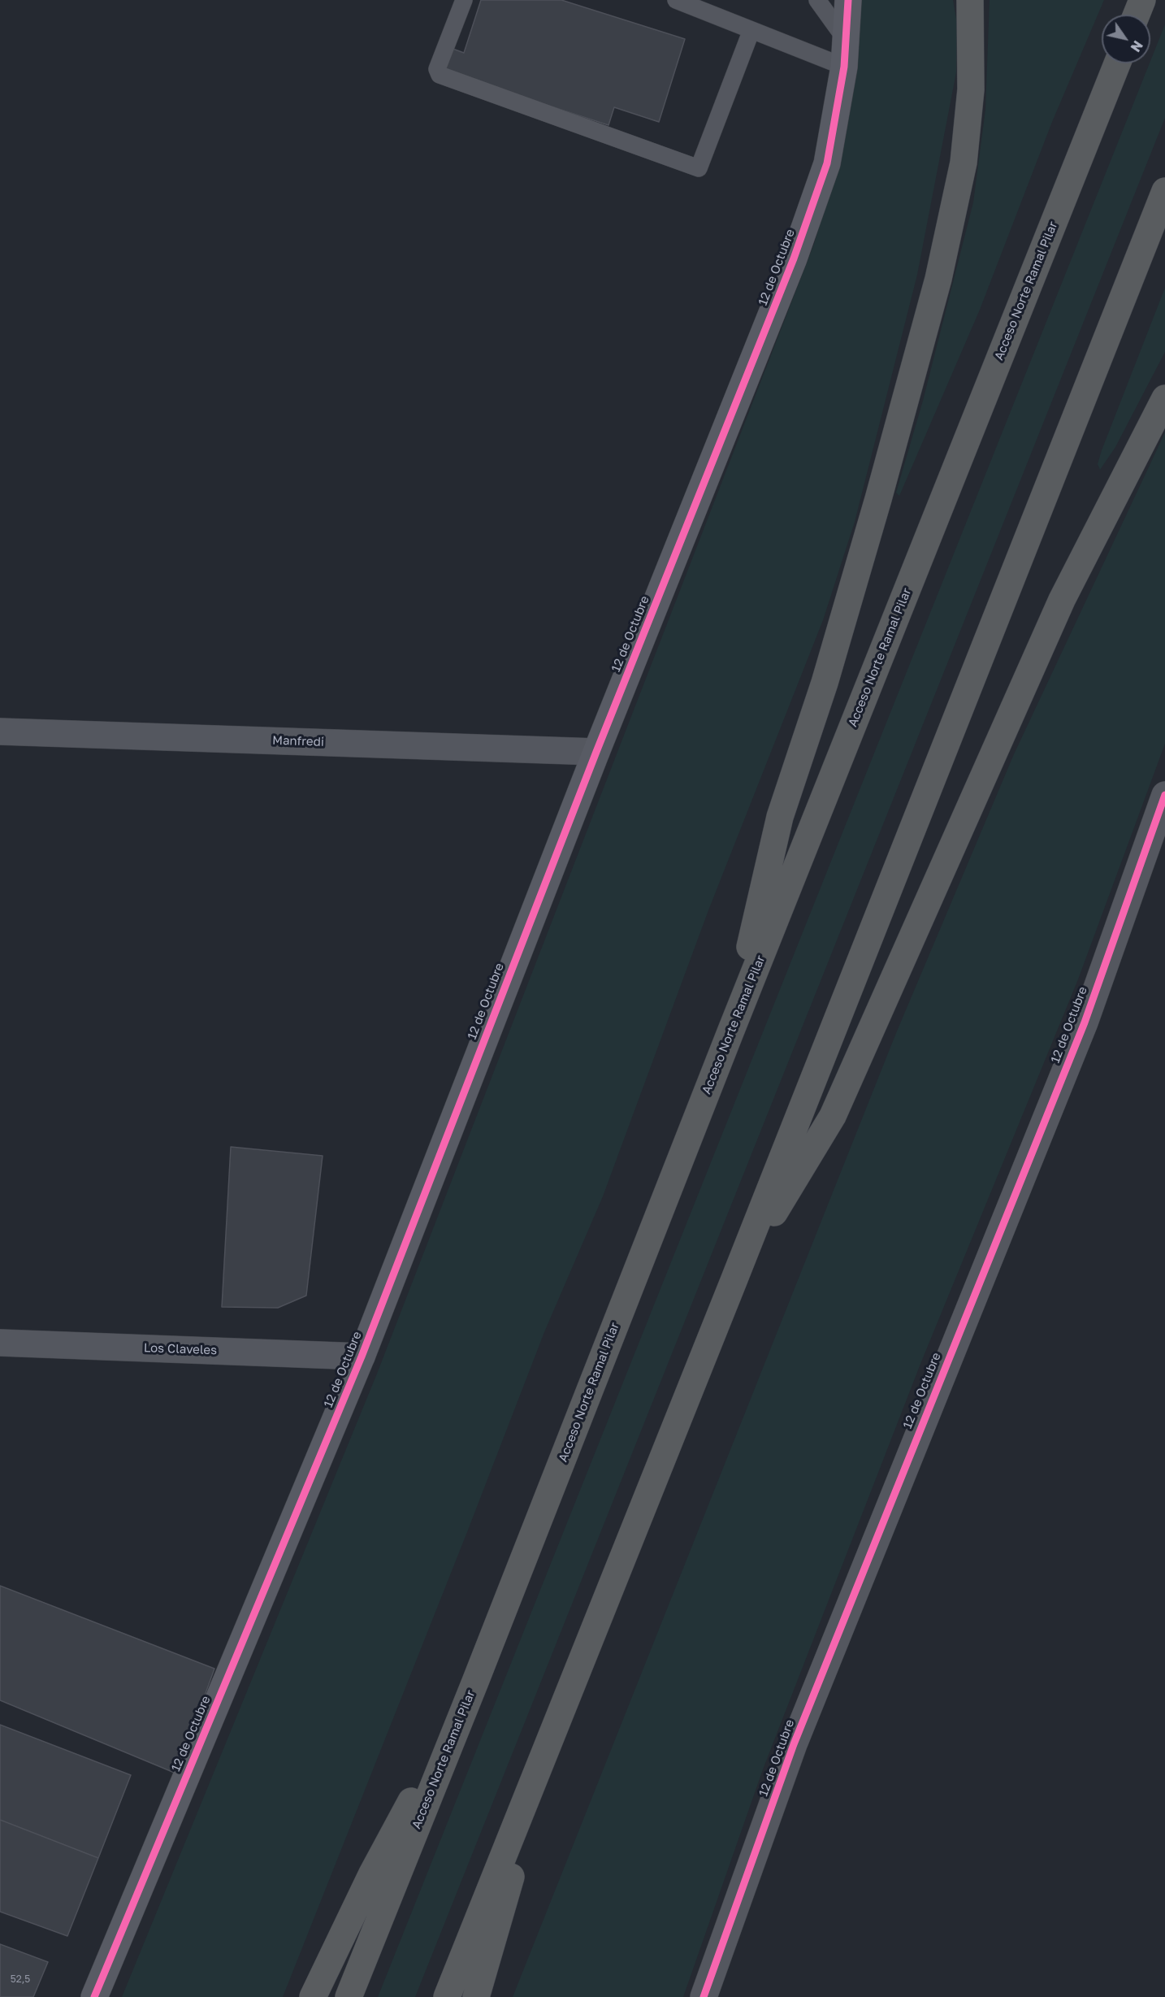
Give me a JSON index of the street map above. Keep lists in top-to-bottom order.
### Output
{
  "streets": {
    "highway": ["Acceso Norte Ramal Pilar"],
    "street": ["12 de Octubre", "Manfredi", "Los Claveles"]
  },
  "crossings": [
    ["12 de Octubre", "Manfredi"],
    ["12 de Octubre", "Los Claveles"]
  ],
  "house_numbers": ["52,5"],
  "north": "bottom right"
}
